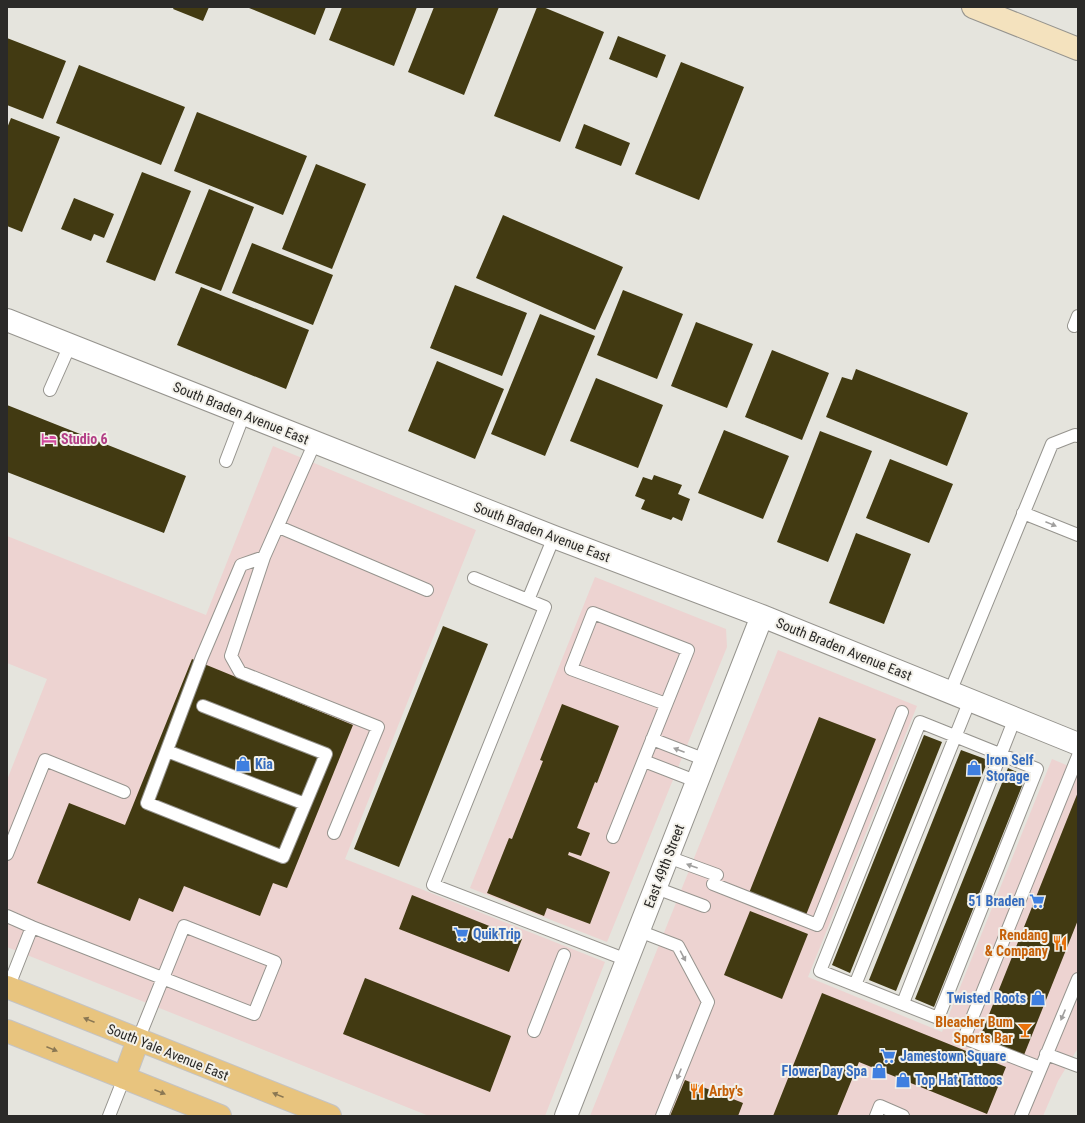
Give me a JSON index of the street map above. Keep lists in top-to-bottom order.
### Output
{
  "streets": {
    "main road": ["South Yale Avenue East"],
    "street": ["South Braden Avenue East", "East 49th Street"]
  },
  "crossings": [
    ["South Braden Avenue East", "East 49th Street"]
  ],
  "places": {
    "hotel": ["Studio 6"],
    "shop": [
      "Kia",
      "Iron Self Storage",
      "Twisted Roots",
      "Flower Day Spa",
      "Top Hat Tattoos"
    ],
    "supermarket": ["51 Braden", "QuikTrip", "Jamestown Square"],
    "restaurant": ["Rendang & Company", "Arby's"],
    "bar": ["Bleacher Bum Sports Bar"]
  }
}
